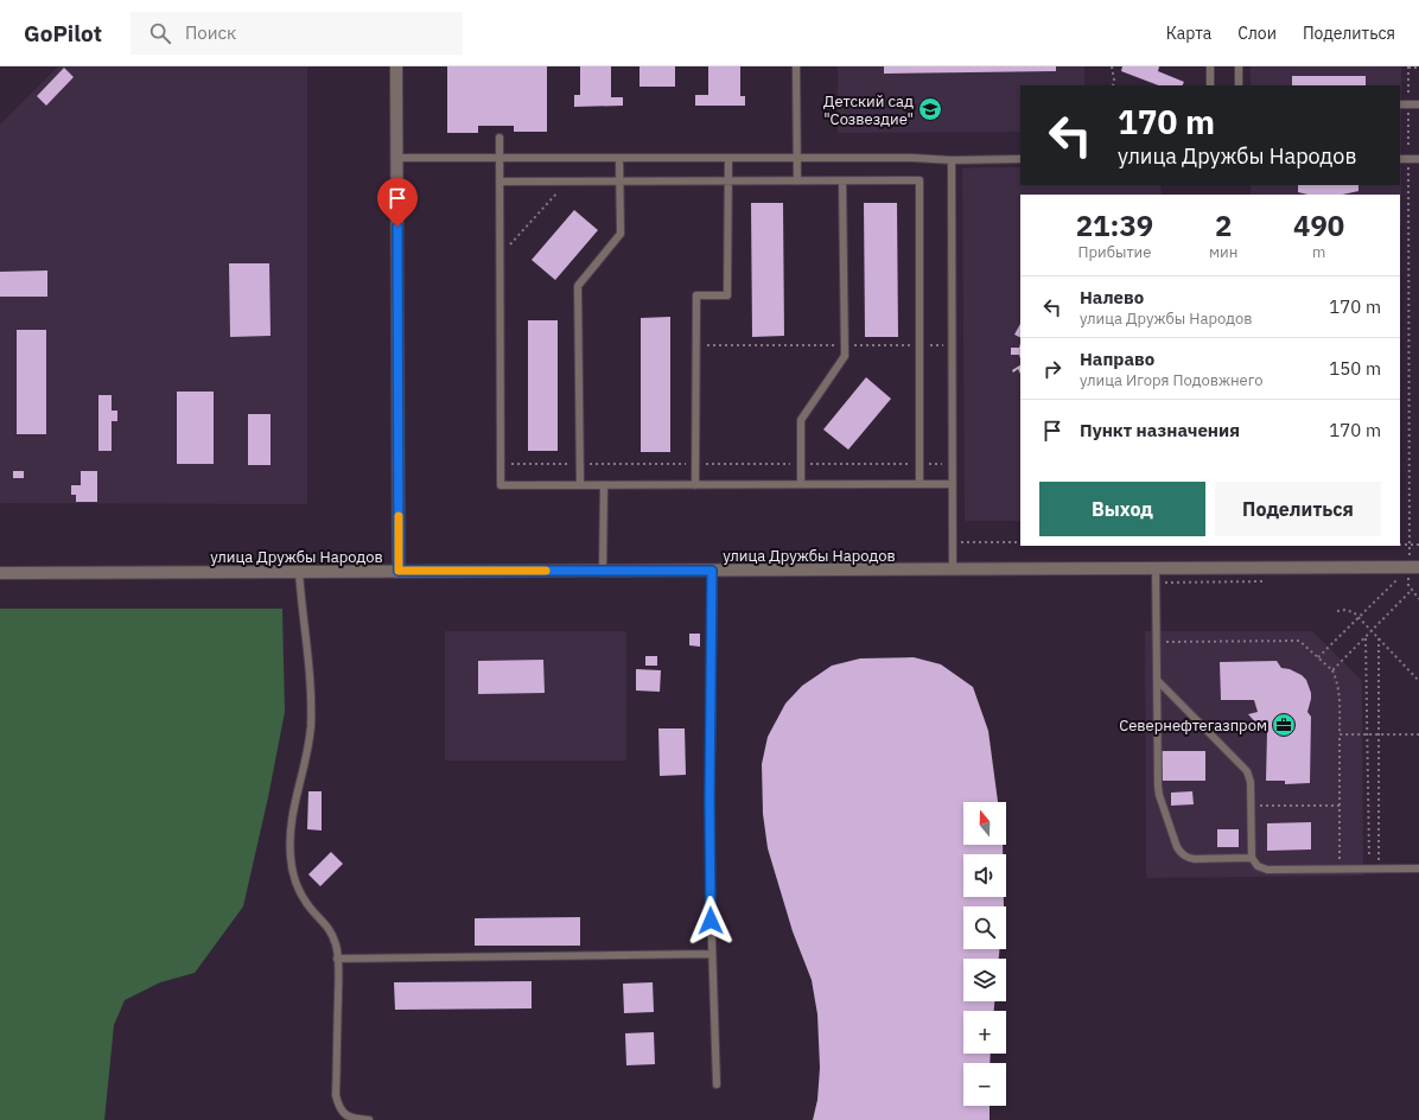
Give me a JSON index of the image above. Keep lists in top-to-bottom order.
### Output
{
  "streets": {
    "street": ["улица Дружбы Народов"]
  },
  "places": {
    "school or university": ["Детский сад \"Созвездие\""],
    "office": ["Севернефтегазпром"]
  },
  "north": "top",
  "page": {
    "header": "GoPilot",
    "search": "Поиск",
    "nav": ["Карта", "Слои", "Поделиться"],
    "turn": ["170 m", "улица Дружбы Народов"],
    "eta": [
      "21:39",
      "Прибытие",
      "2",
      "мин",
      "490",
      "m"
    ],
    "list": [
      {
        "name": "Налево",
        "note": "улица Дружбы Народов",
        "value": "170 m"
      },
      {
        "name": "Направо",
        "note": "улица Игоря Подовжнего",
        "value": "150 m"
      },
      {
        "name": "Пункт назначения",
        "value": "170 m"
      }
    ],
    "buttons": ["Выход", "Поделиться"],
    "map_buttons": ["+", "−"]
  }
}
